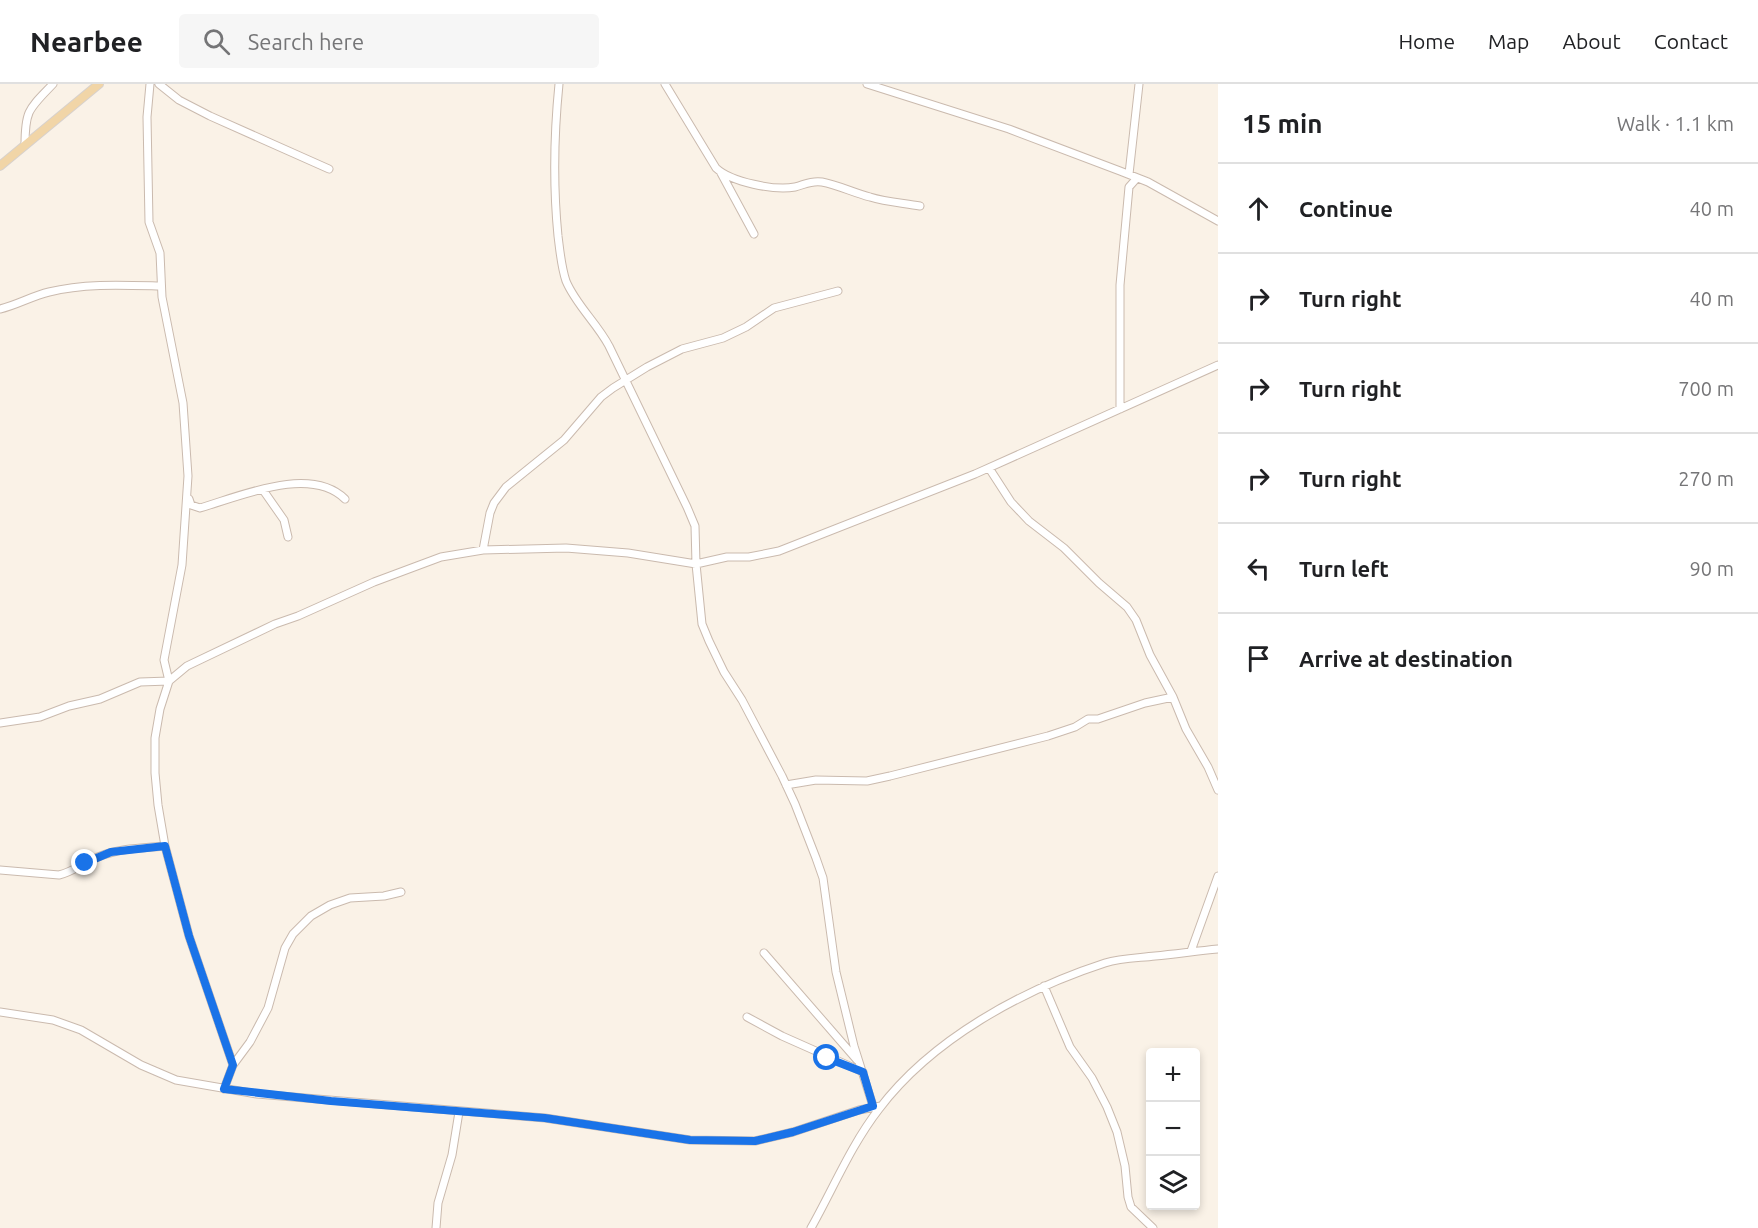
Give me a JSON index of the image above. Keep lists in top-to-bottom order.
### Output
{
  "page": {
    "header": "Nearbee",
    "search": "Search here",
    "nav": [
      "Home",
      "Map",
      "About",
      "Contact"
    ],
    "heading": ["15 min", "Walk · 1.1 km"],
    "list": [
      ["Continue", "40 m"],
      ["Turn right", "40 m"],
      ["Turn right", "700 m"],
      ["Turn right", "270 m"],
      ["Turn left", "90 m"],
      "Arrive at destination"
    ],
    "map_buttons": ["+", "−"]
  }
}
